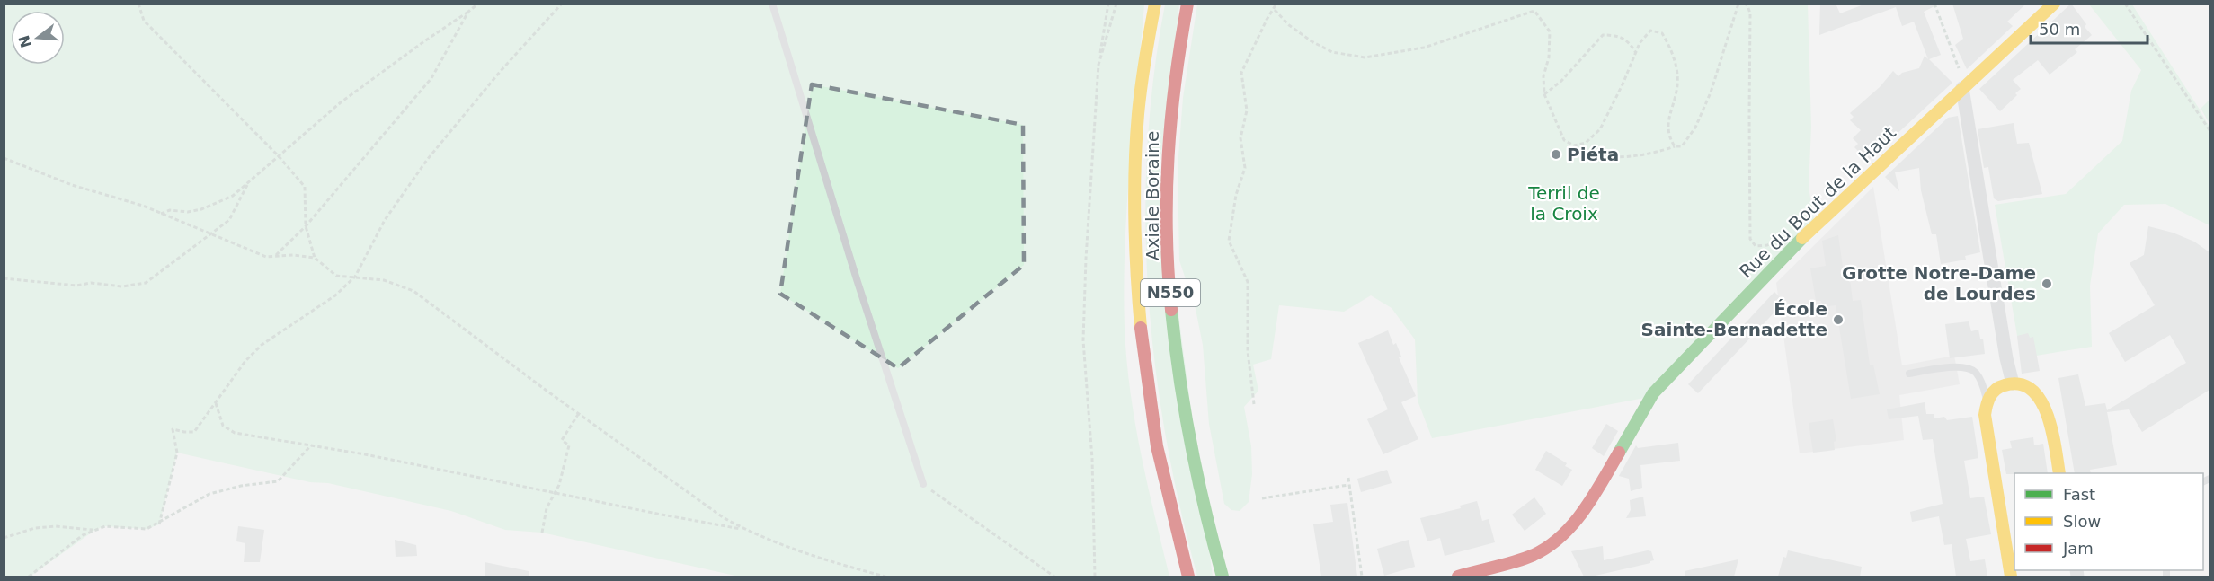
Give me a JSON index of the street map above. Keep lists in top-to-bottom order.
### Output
{
  "streets": {
    "main road": ["Axiale Boraine", "Rue du Bout de la Haut", "N550"]
  },
  "parks": ["Terril de la Croix"],
  "places": ["Piéta", "Grotte Notre-Dame de Lourdes", "École Sainte-Bernadette"],
  "legend": ["Fast", "Slow", "Jam"],
  "scale_bar": "50 m",
  "north": "left"
}
